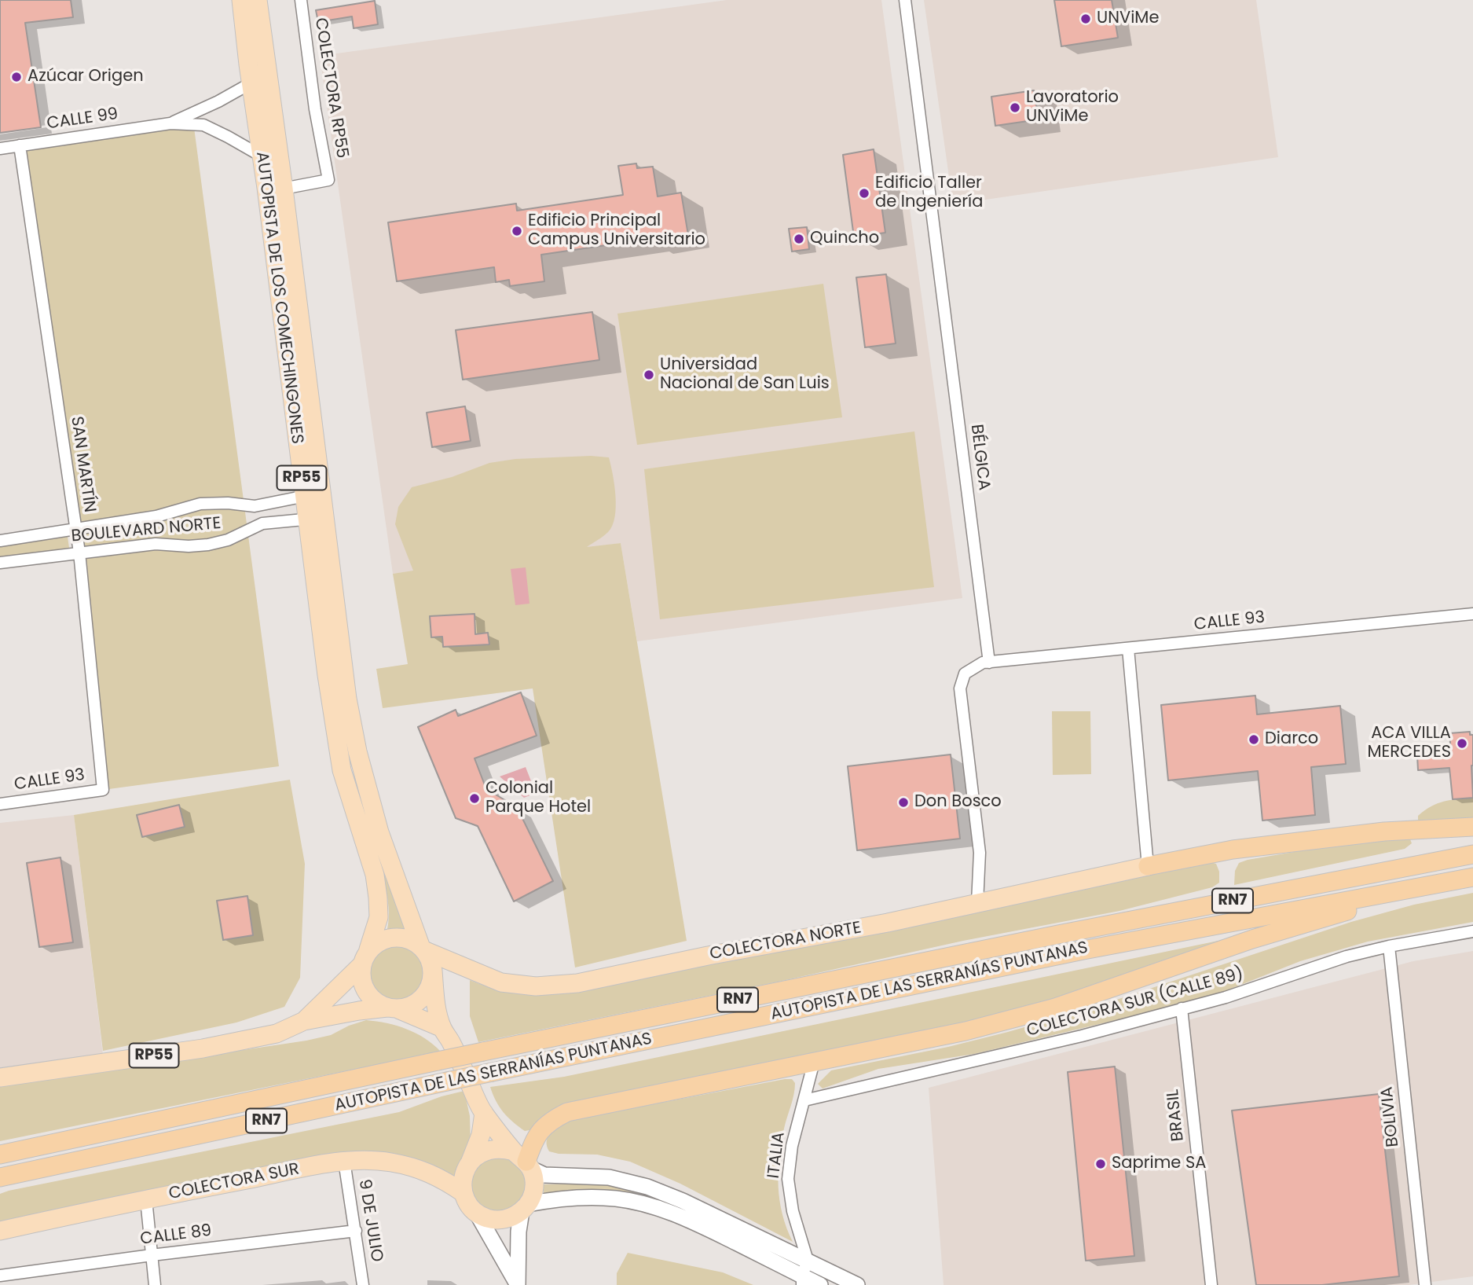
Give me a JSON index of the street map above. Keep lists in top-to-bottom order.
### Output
{
  "streets": {
    "highway": ["RN7", "AUTOPISTA DE LAS SERRANÍAS PUNTANAS"],
    "main road": [
      "AUTOPISTA DE LOS COMECHINGONES",
      "RP55",
      "COLECTORA NORTE",
      "COLECTORA SUR"
    ],
    "street": [
      "COLECTORA RP55",
      "CALLE 99",
      "BÉLGICA",
      "SAN MARTÍN",
      "BOULEVARD NORTE",
      "CALLE 93",
      "COLECTORA SUR (CALLE 89)",
      "BRASIL",
      "BOLIVIA",
      "ITALIA",
      "9 DE JULIO",
      "CALLE 89"
    ]
  },
  "crossings": [
    ["COLECTORA RP55", "AUTOPISTA DE LOS COMECHINGONES"],
    ["CALLE 99", "SAN MARTÍN"],
    ["AUTOPISTA DE LOS COMECHINGONES", "RP55"],
    ["AUTOPISTA DE LOS COMECHINGONES", "BOULEVARD NORTE"],
    ["AUTOPISTA DE LOS COMECHINGONES", "COLECTORA NORTE"],
    ["BÉLGICA", "CALLE 93"],
    ["SAN MARTÍN", "BOULEVARD NORTE"],
    ["SAN MARTÍN", "CALLE 93"],
    ["RP55", "COLECTORA NORTE"],
    ["COLECTORA SUR (CALLE 89)", "BRASIL"],
    ["COLECTORA SUR (CALLE 89)", "BOLIVIA"],
    ["COLECTORA SUR (CALLE 89)", "ITALIA"],
    ["COLECTORA SUR", "9 DE JULIO"],
    ["9 DE JULIO", "CALLE 89"]
  ],
  "places": [
    "UNViMe",
    "Azúcar Origen",
    "Lavoratorio UNViMe",
    "Edificio Taller de Ingeniería",
    "Edificio Principal Campus Universitario",
    "Quincho",
    "Universidad Nacional de San Luis",
    "Diarco",
    "ACA VILLA MERCEDES",
    "Colonial Parque Hotel",
    "Don Bosco",
    "Saprime SA"
  ]
}
